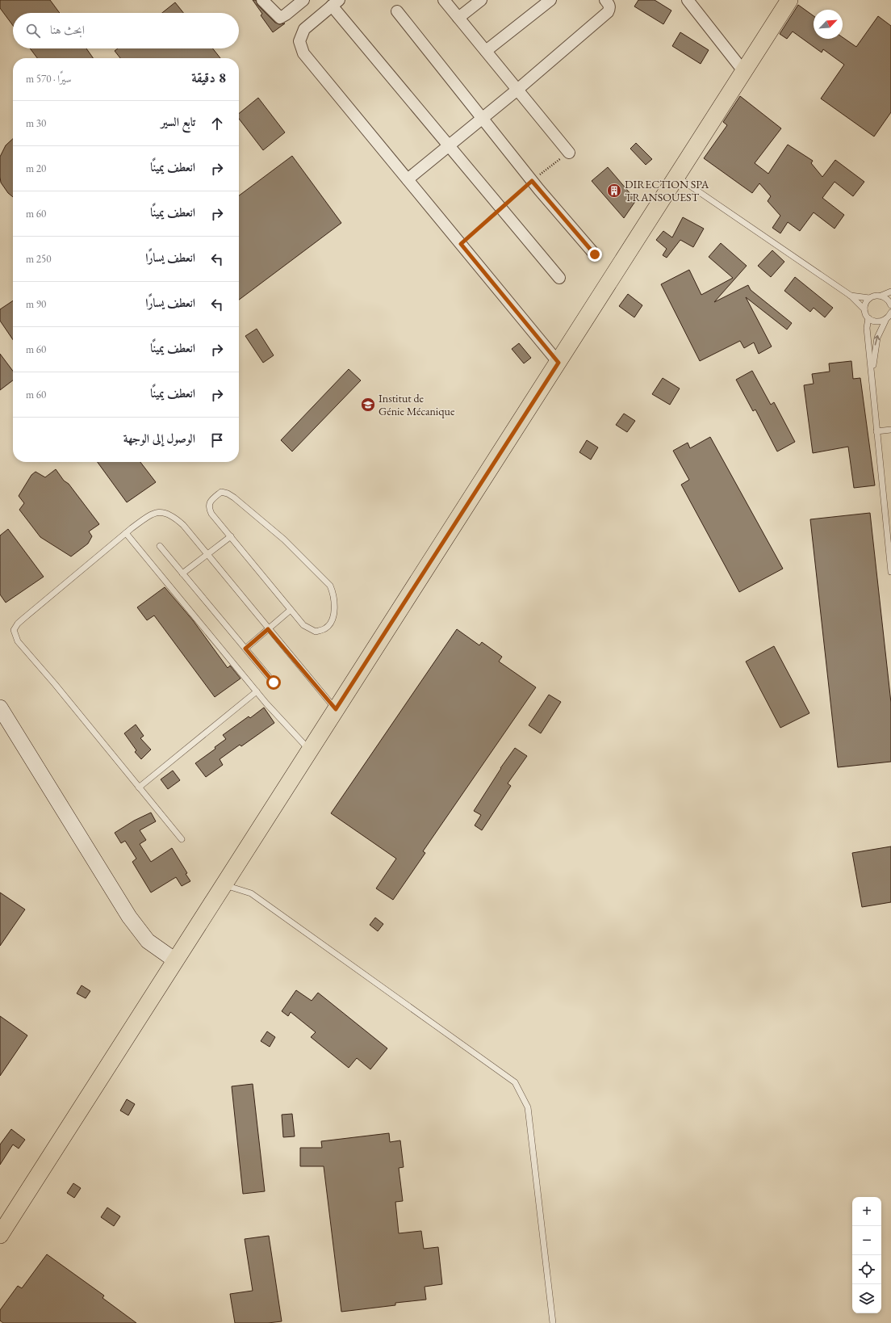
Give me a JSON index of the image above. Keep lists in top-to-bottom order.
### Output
{
  "places": {
    "building": ["DIRECTION SPA TRANSOUEST"],
    "school or university": ["Institut de Génie Mécanique"]
  },
  "north": "top right",
  "page": {
    "search": "ابحث هنا",
    "heading": ["8 دقيقة", "سيرًا · 570 m"],
    "list": [
      ["تابع السير", "30 m"],
      ["انعطف يمينًا", "20 m"],
      ["انعطف يمينًا", "60 m"],
      ["انعطف يسارًا", "250 m"],
      ["انعطف يسارًا", "90 m"],
      ["انعطف يمينًا", "60 m"],
      ["انعطف يمينًا", "60 m"],
      "الوصول إلى الوجهة"
    ],
    "map_buttons": ["+", "−"]
  }
}
